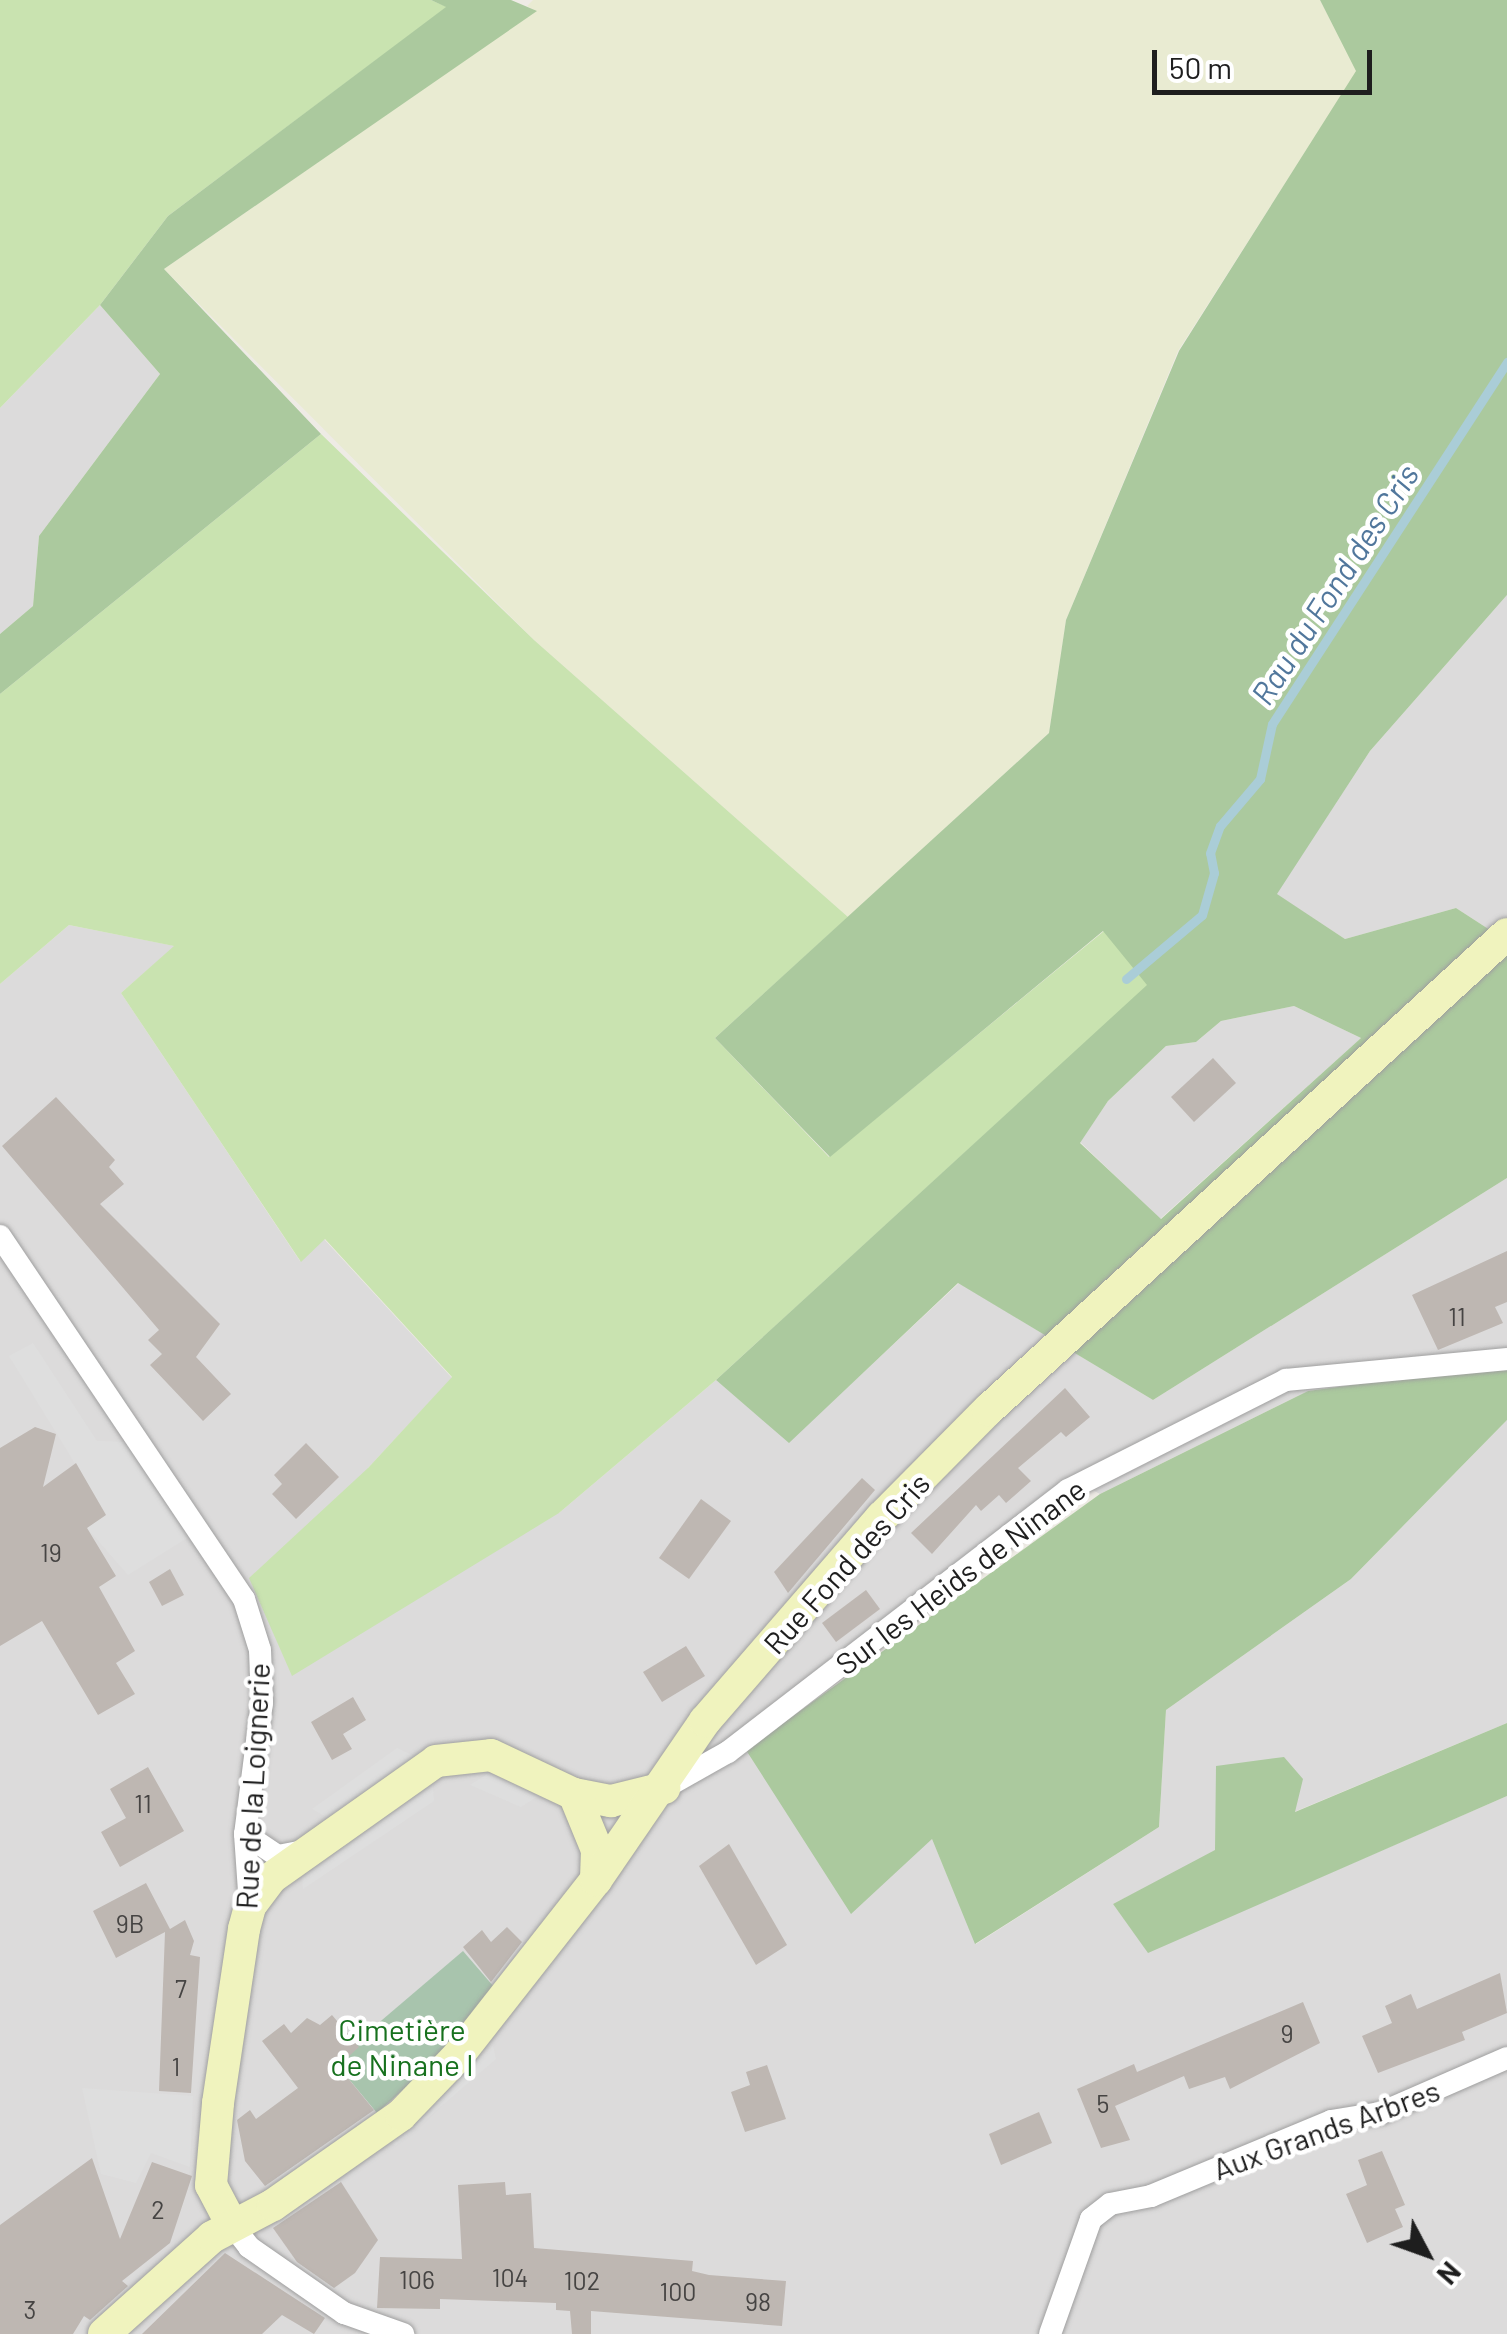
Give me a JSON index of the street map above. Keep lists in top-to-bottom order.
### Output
{
  "streets": {
    "street": [
      "Rue Fond des Cris",
      "Sur les Heids de Ninane",
      "Rue de la Loignerie",
      "Aux Grands Arbres"
    ]
  },
  "crossings": [
    ["Rue Fond des Cris", "Sur les Heids de Ninane"],
    ["Rue Fond des Cris", "Rue de la Loignerie"]
  ],
  "water": ["Rau du Fond des Cris"],
  "parks": ["Cimetière de Ninane I"],
  "house_numbers": [
    "11",
    "19",
    "11",
    "9B",
    "7",
    "9",
    "1",
    "5",
    "2",
    "104",
    "106",
    "102",
    "100",
    "98",
    "3"
  ],
  "scale_bar": "50 m",
  "north": "bottom right"
}
